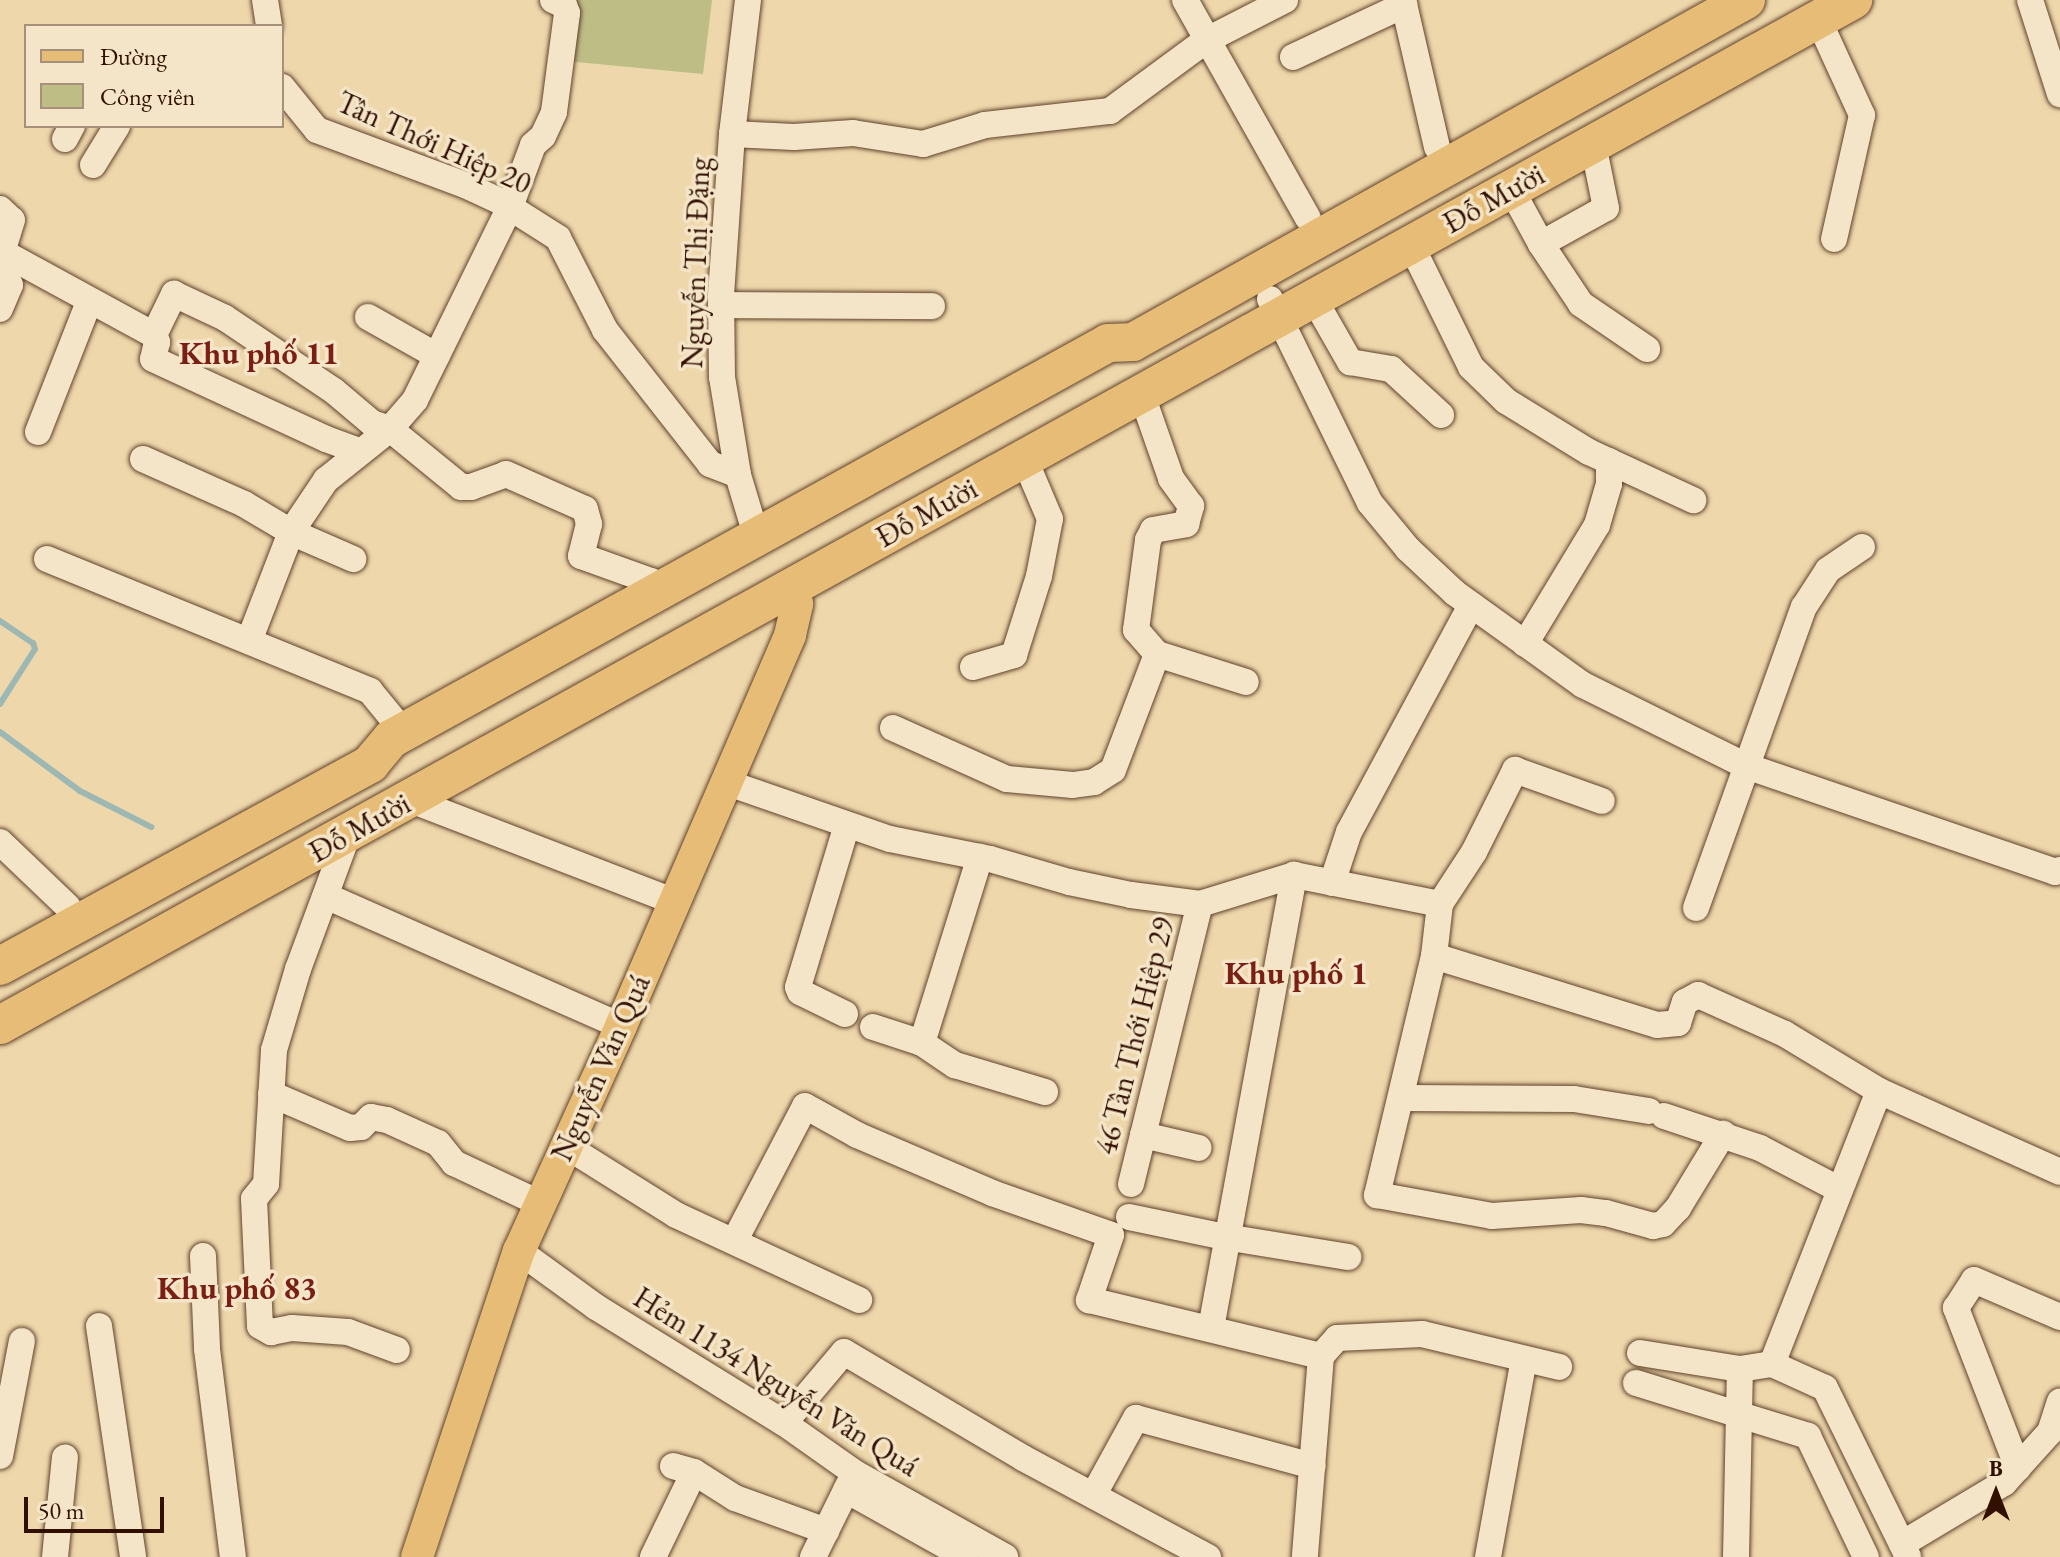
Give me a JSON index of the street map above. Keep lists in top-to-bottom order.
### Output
{
  "streets": {
    "highway": ["Đỗ Mười"],
    "main road": ["Nguyễn Văn Quá"],
    "street": [
      "Tân Thới Hiệp 20",
      "Nguyễn Thị Đặng",
      "46 Tân Thới Hiệp 29",
      "Hẻm 1134 Nguyễn Văn Quá"
    ]
  },
  "crossings": [
    ["Tân Thới Hiệp 20", "Nguyễn Thị Đặng"],
    ["Đỗ Mười", "Nguyễn Thị Đặng"],
    ["Đỗ Mười", "Nguyễn Văn Quá"],
    ["Nguyễn Văn Quá", "Hẻm 1134 Nguyễn Văn Quá"]
  ],
  "districts": ["Khu phố 11", "Khu phố 1", "Khu phố 83"],
  "legend": ["Đường", "Công viên"],
  "scale_bar": "50 m",
  "north": "top"
}
